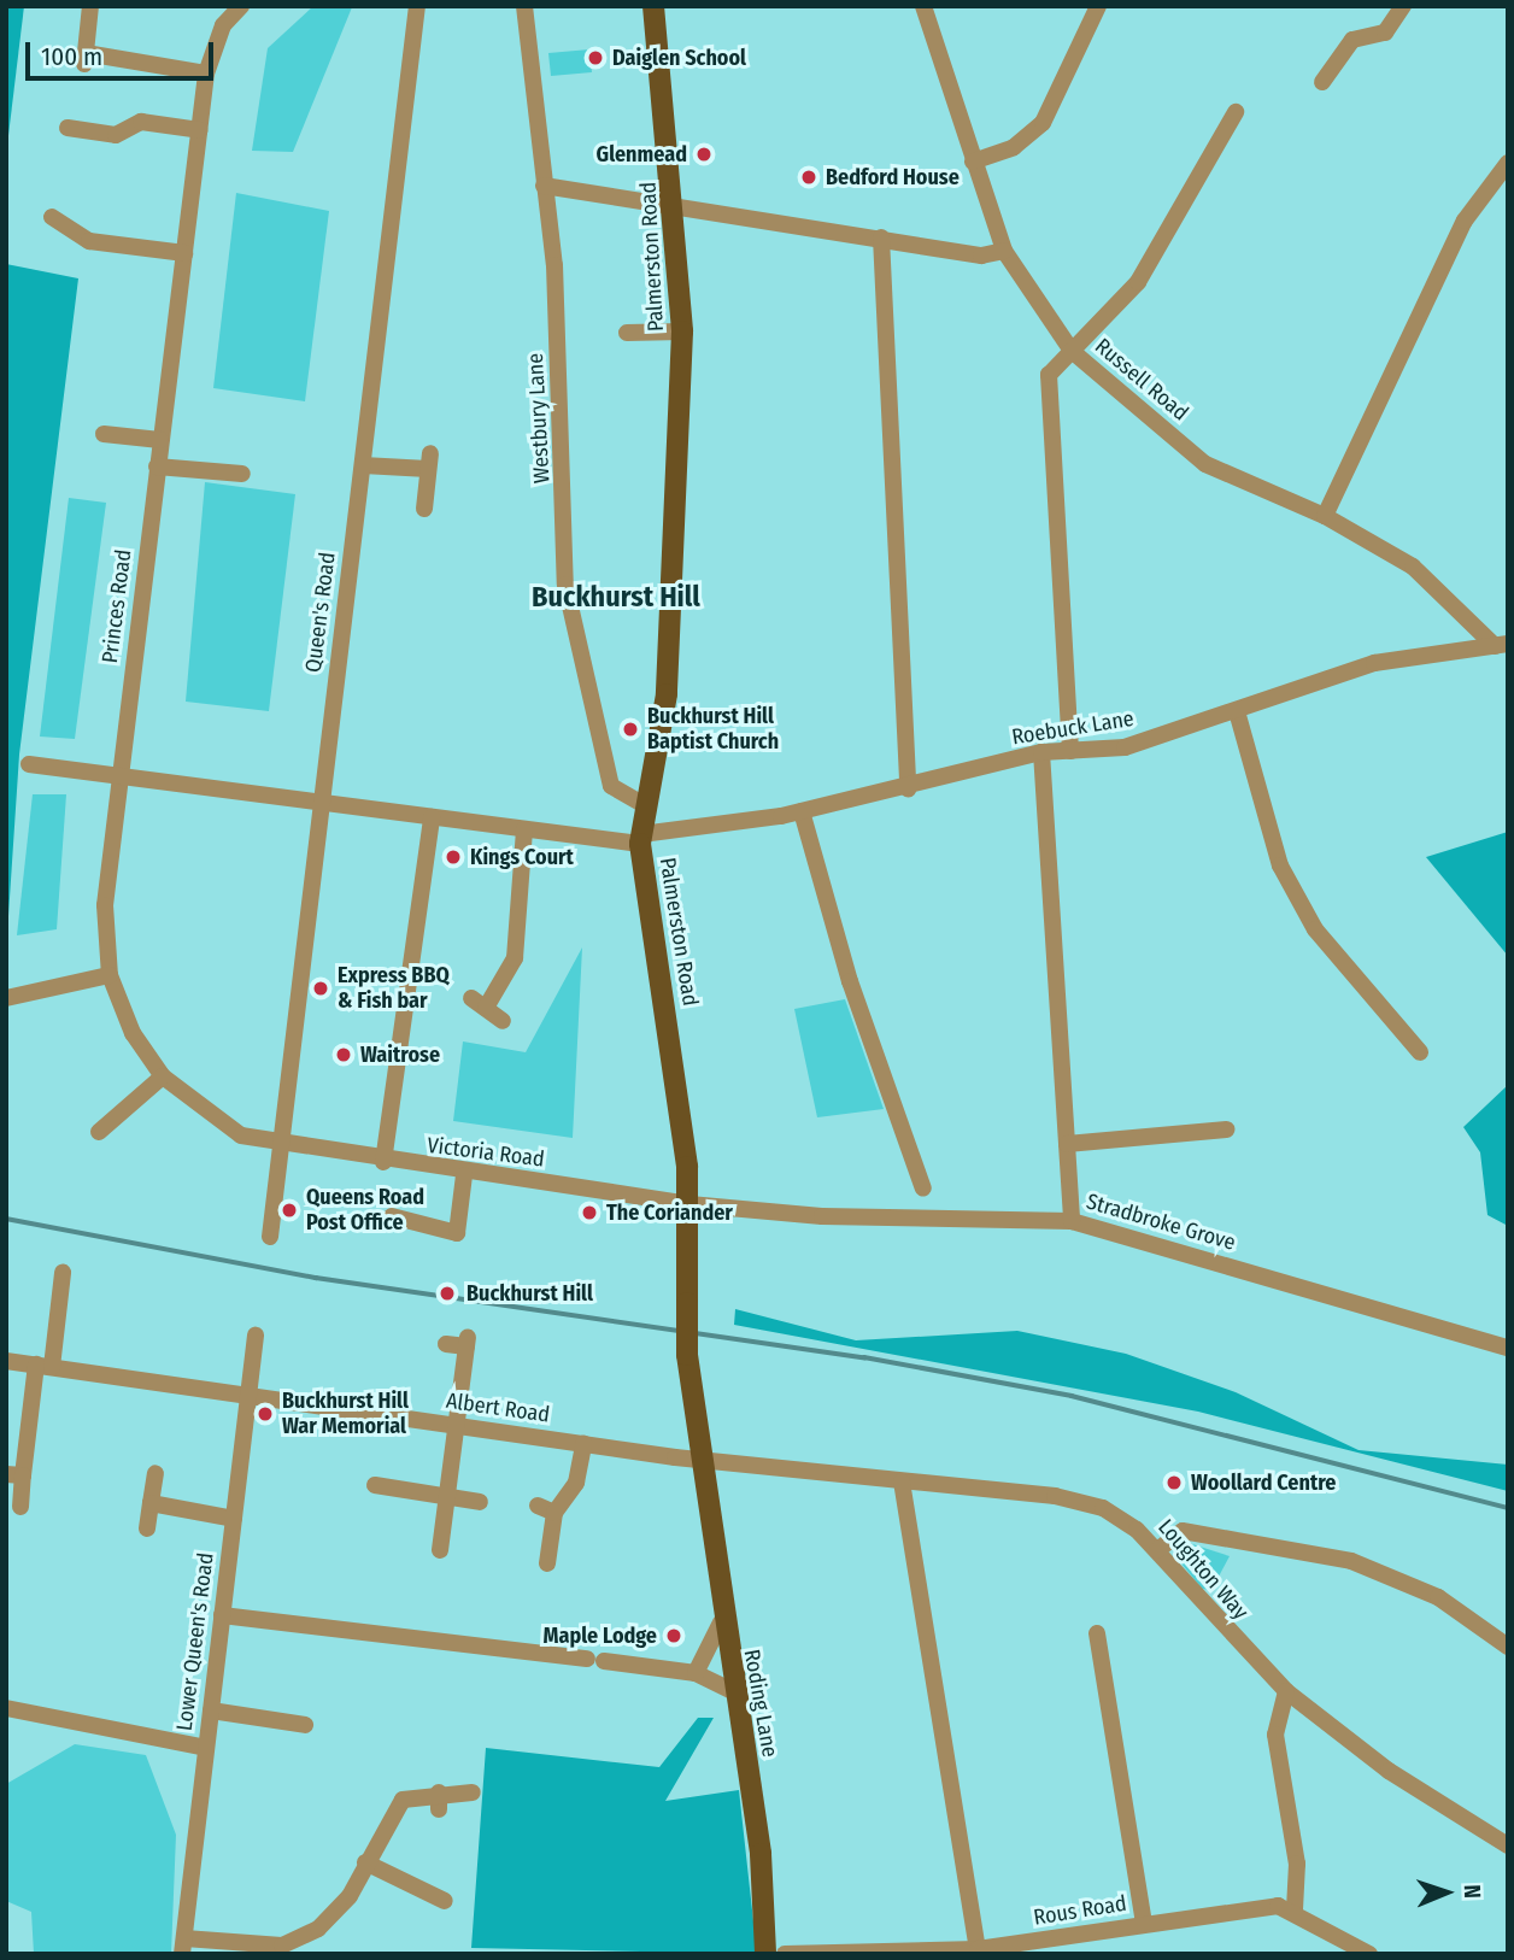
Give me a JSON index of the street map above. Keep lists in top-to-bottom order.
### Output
{
  "streets": {
    "main road": ["Palmerston Road", "Roding Lane"],
    "street": [
      "Russell Road",
      "Westbury Lane",
      "Princes Road",
      "Queen's Road",
      "Roebuck Lane",
      "Victoria Road",
      "Stradbroke Grove",
      "Albert Road",
      "Loughton Way",
      "Lower Queen's Road",
      "Rous Road"
    ]
  },
  "crossings": [
    ["Palmerston Road", "Westbury Lane"],
    ["Palmerston Road", "Roebuck Lane"],
    ["Palmerston Road", "Victoria Road"],
    ["Palmerston Road", "Stradbroke Grove"],
    ["Palmerston Road", "Albert Road"],
    ["Palmerston Road", "Loughton Way"],
    ["Palmerston Road", "Roding Lane"],
    ["Russell Road", "Roebuck Lane"],
    ["Princes Road", "Queen's Road"],
    ["Princes Road", "Roebuck Lane"],
    ["Princes Road", "Victoria Road"],
    ["Queen's Road", "Roebuck Lane"],
    ["Queen's Road", "Victoria Road"],
    ["Victoria Road", "Stradbroke Grove"],
    ["Albert Road", "Loughton Way"],
    ["Albert Road", "Lower Queen's Road"],
    ["Albert Road", "Roding Lane"],
    ["Loughton Way", "Roding Lane"]
  ],
  "districts": ["Buckhurst Hill"],
  "places": [
    "Daiglen School",
    "Glenmead",
    "Bedford House",
    "Buckhurst Hill Baptist Church",
    "Kings Court",
    "Express BBQ & Fish bar",
    "Waitrose",
    "Queens Road Post Office",
    "The Coriander",
    "Buckhurst Hill",
    "Buckhurst Hill War Memorial",
    "Woollard Centre",
    "Maple Lodge"
  ],
  "scale_bar": "100 m",
  "north": "right"
}
